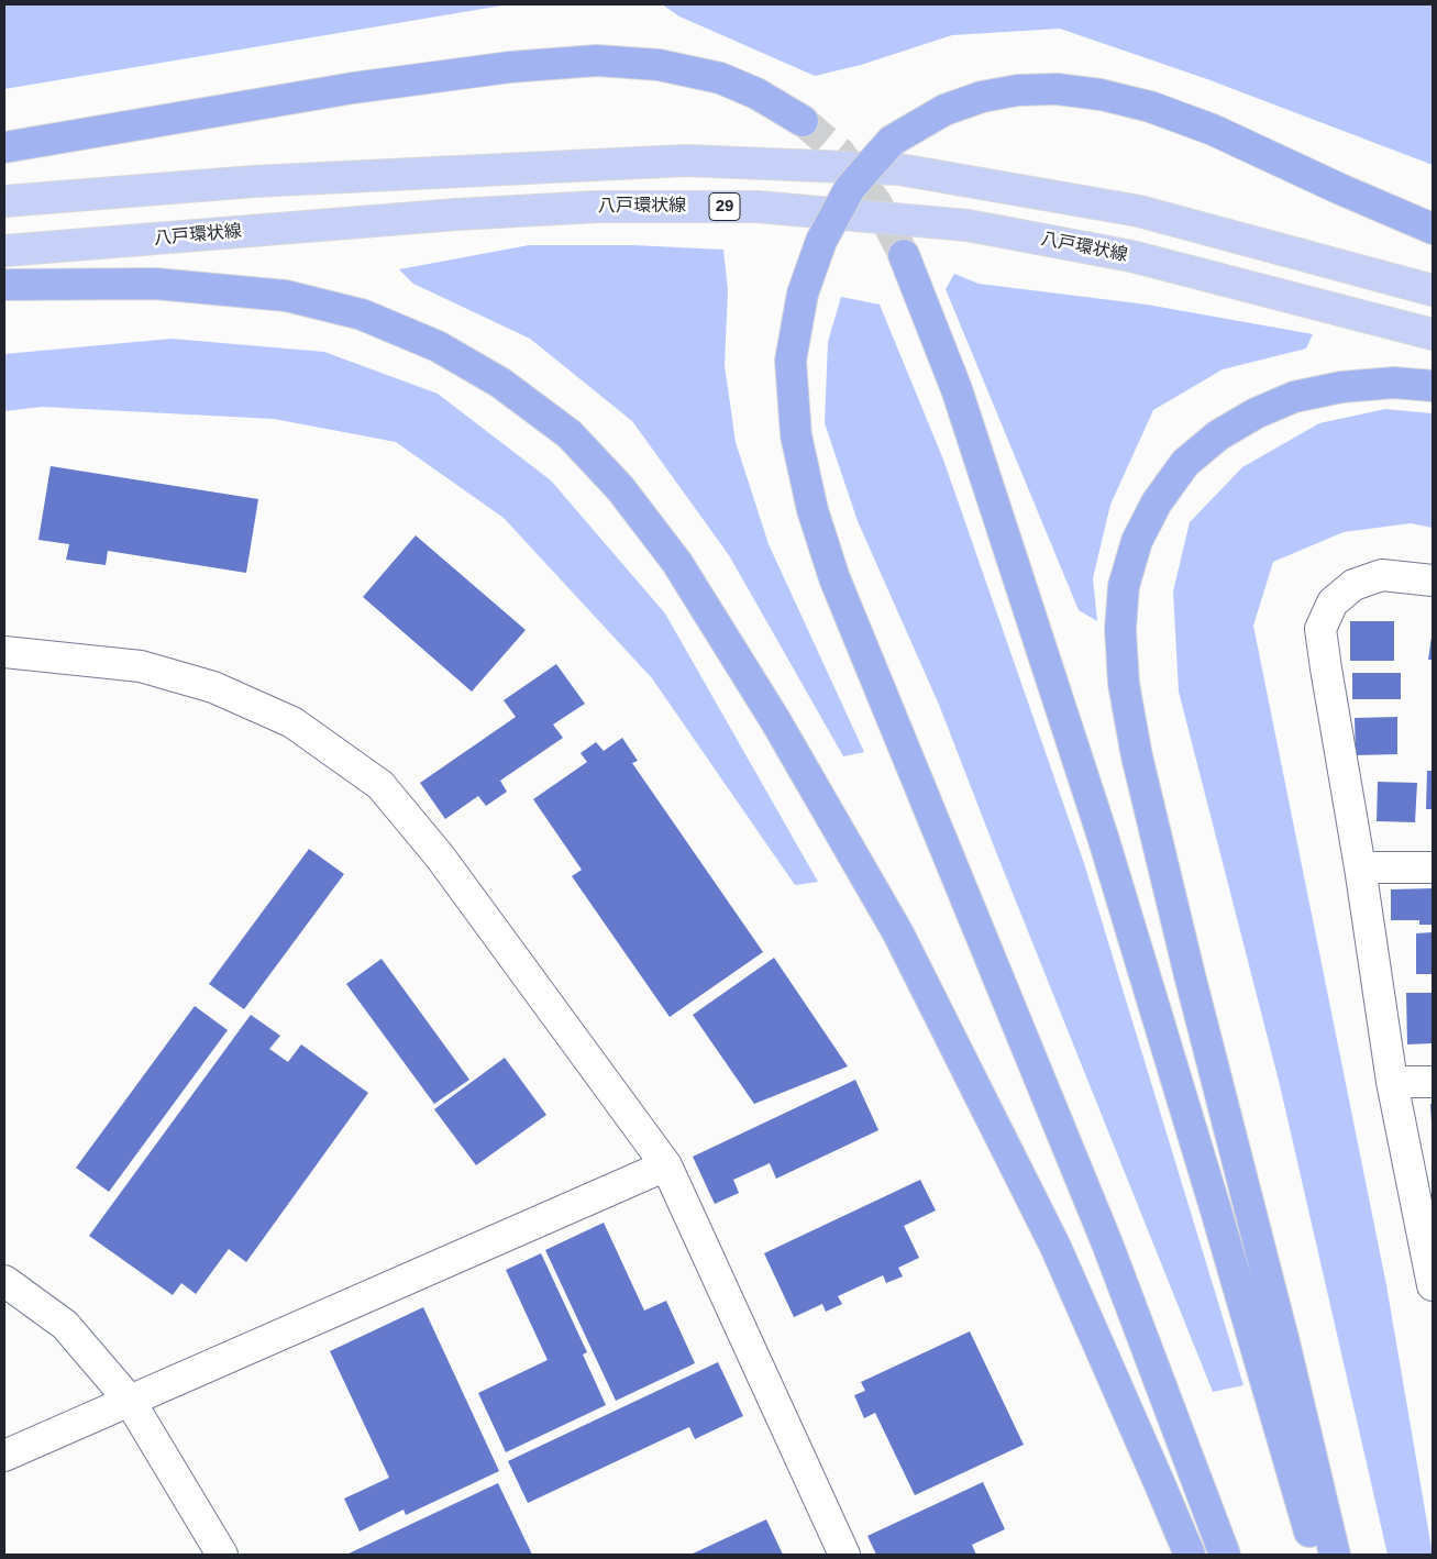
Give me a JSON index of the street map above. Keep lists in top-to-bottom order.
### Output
{
  "streets": {
    "main road": ["八戸環状線", "29"]
  }
}
